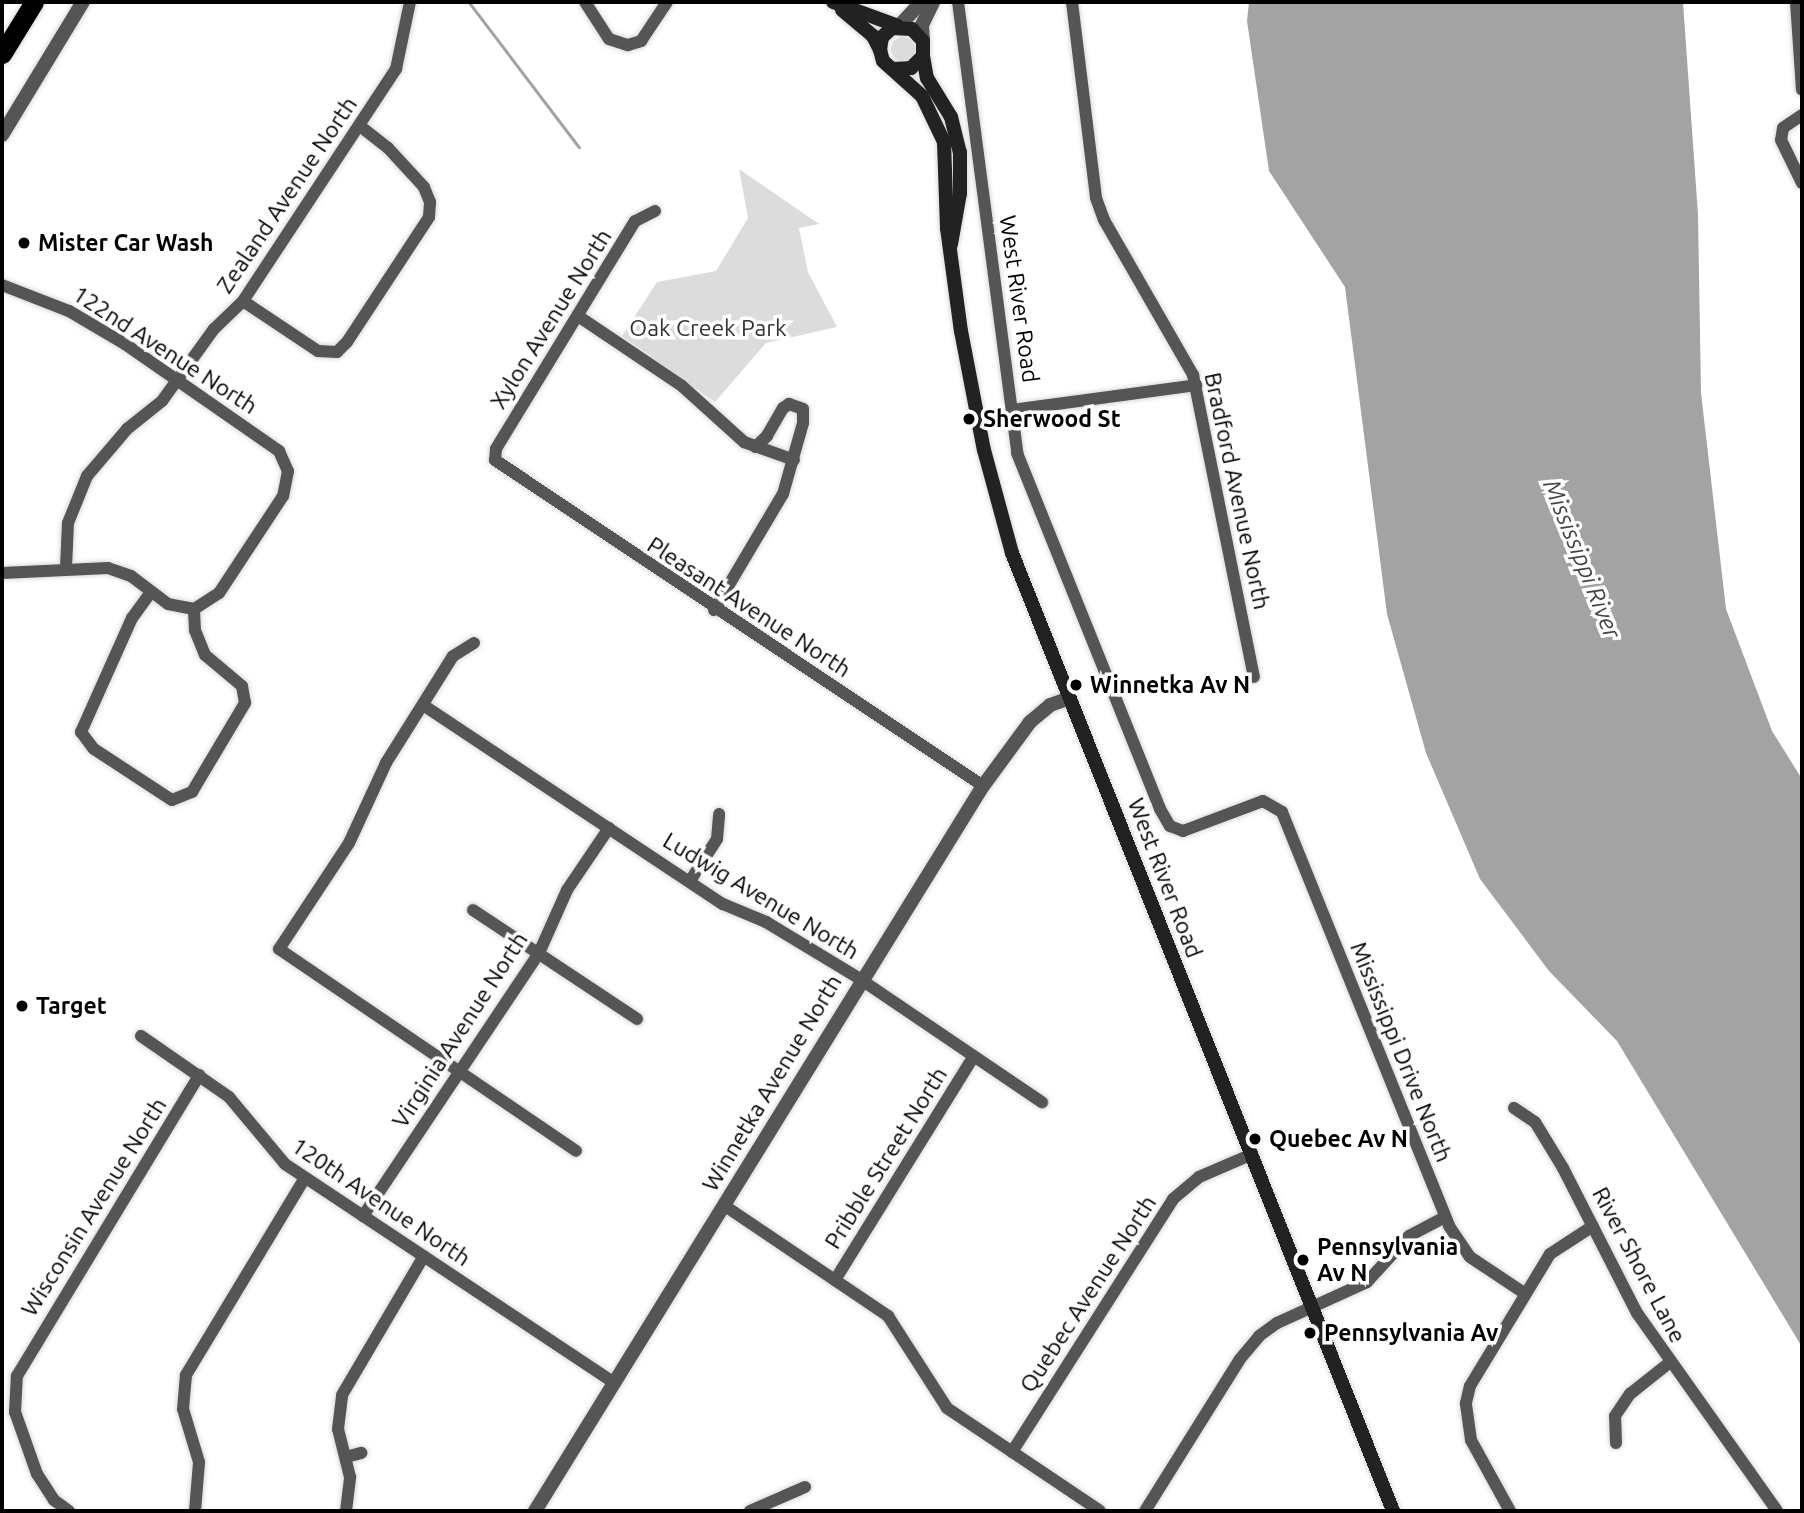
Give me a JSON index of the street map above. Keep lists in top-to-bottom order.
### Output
{
  "streets": {
    "main road": ["West River Road"],
    "street": [
      "Zealand Avenue North",
      "Xylon Avenue North",
      "122nd Avenue North",
      "Bradford Avenue North",
      "Pleasant Avenue North",
      "Ludwig Avenue North",
      "Virginia Avenue North",
      "Mississippi Drive North",
      "Winnetka Avenue North",
      "Pribble Street North",
      "120th Avenue North",
      "Wisconsin Avenue North",
      "River Shore Lane",
      "Quebec Avenue North"
    ]
  },
  "crossings": [
    ["Zealand Avenue North", "122nd Avenue North"],
    ["West River Road", "Mississippi Drive North"],
    ["West River Road", "Winnetka Avenue North"],
    ["West River Road", "Quebec Avenue North"],
    ["Xylon Avenue North", "Pleasant Avenue North"],
    ["Pleasant Avenue North", "Winnetka Avenue North"],
    ["Ludwig Avenue North", "Virginia Avenue North"],
    ["Ludwig Avenue North", "Winnetka Avenue North"],
    ["Ludwig Avenue North", "Pribble Street North"],
    ["Virginia Avenue North", "120th Avenue North"],
    ["Winnetka Avenue North", "120th Avenue North"],
    ["120th Avenue North", "Wisconsin Avenue North"]
  ],
  "water": ["Mississippi River"],
  "parks": ["Oak Creek Park"],
  "places": [
    "Mister Car Wash",
    "Sherwood St",
    "Winnetka Av N",
    "Target",
    "Quebec Av N",
    "Pennsylvania Av N",
    "Pennsylvania Av"
  ]
}
